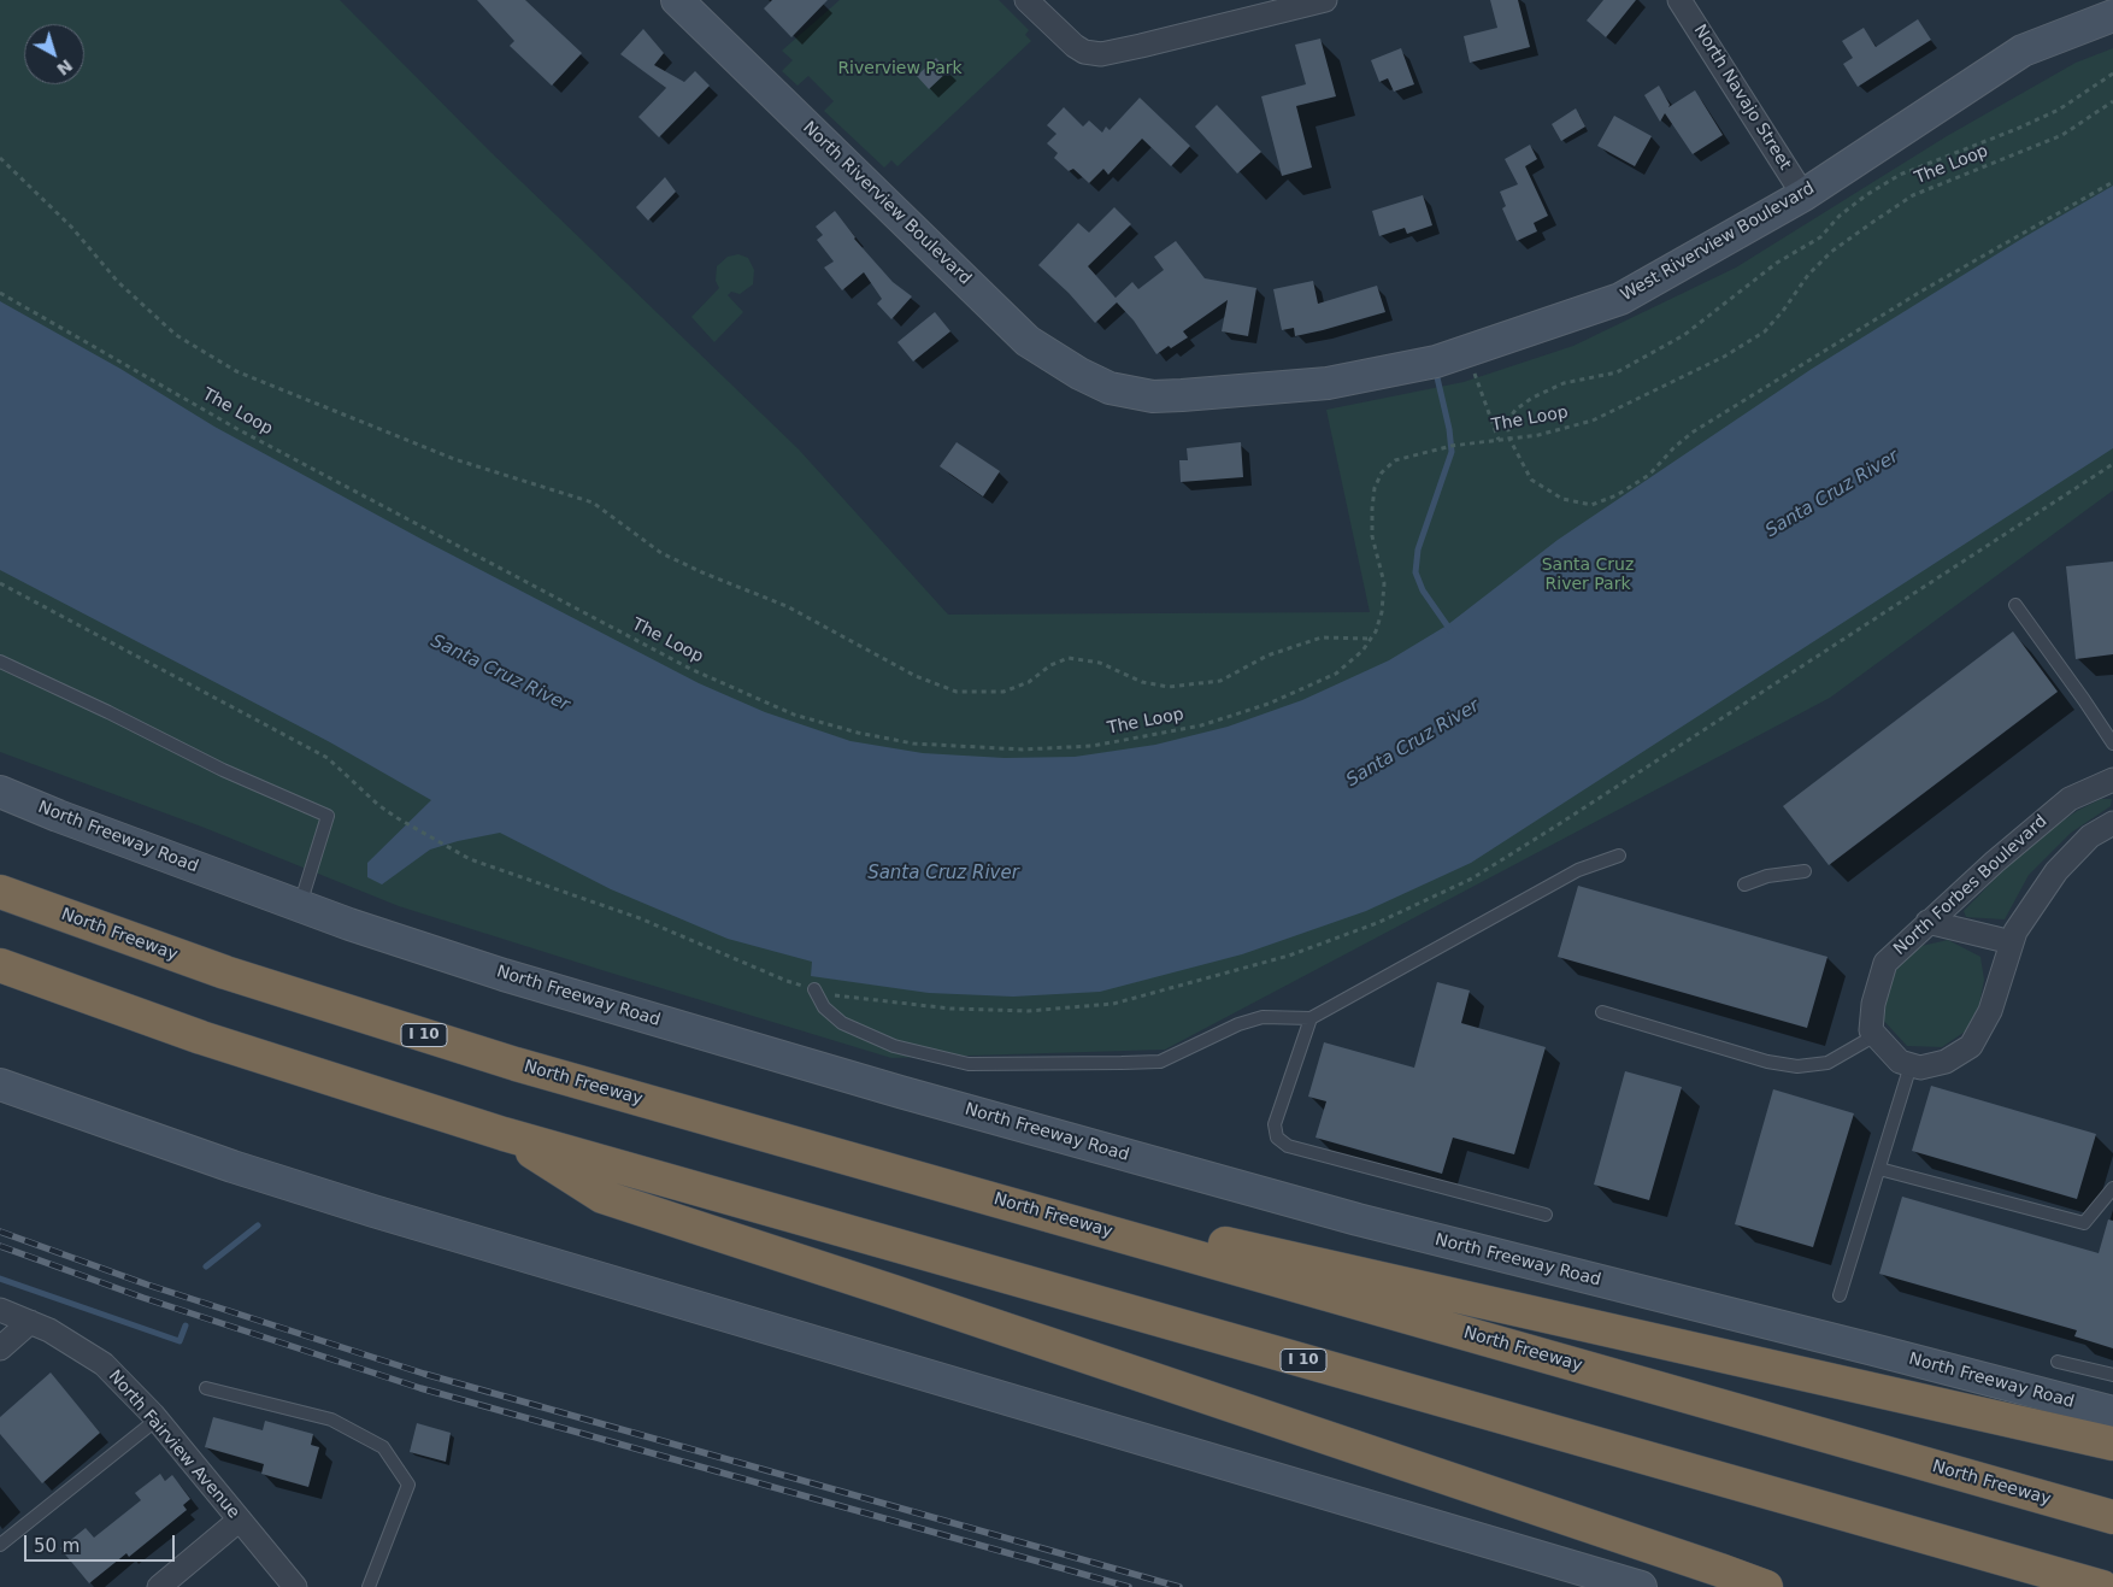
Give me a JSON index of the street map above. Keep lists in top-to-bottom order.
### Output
{
  "streets": {
    "highway": ["North Freeway", "I 10"],
    "main road": ["North Riverview Boulevard", "West Riverview Boulevard", "North Freeway Road"],
    "street": ["North Navajo Street", "North Forbes Boulevard", "North Fairview Avenue"],
    "path": ["The Loop"]
  },
  "crossings": [
    ["North Navajo Street", "West Riverview Boulevard"],
    ["North Riverview Boulevard", "West Riverview Boulevard"]
  ],
  "water": ["Santa Cruz River"],
  "parks": ["Riverview Park", "Santa Cruz River Park"],
  "scale_bar": "50 m",
  "north": "bottom right"
}
